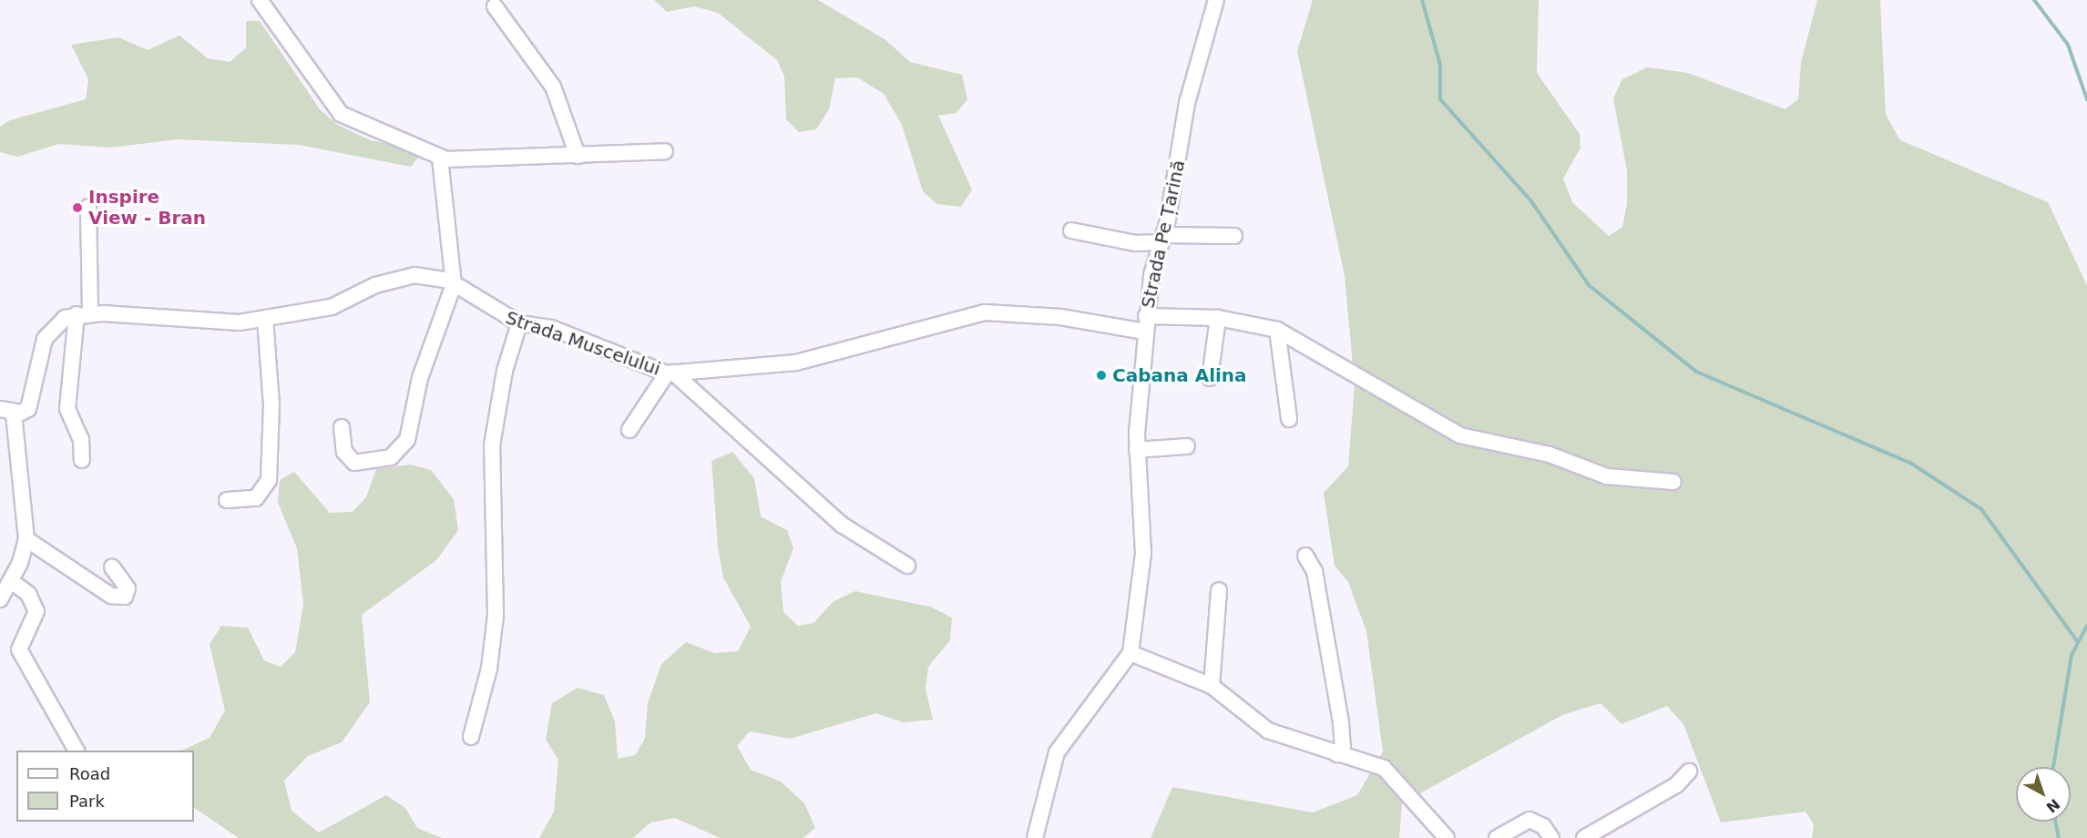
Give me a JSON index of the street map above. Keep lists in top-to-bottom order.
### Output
{
  "streets": {
    "street": ["Strada Pe Țarină", "Strada Muscelului"]
  },
  "crossings": [
    ["Strada Pe Țarină", "Strada Muscelului"]
  ],
  "places": ["Inspire View - Bran", "Cabana Alina"],
  "legend": ["Road", "Park"],
  "north": "bottom right"
}
